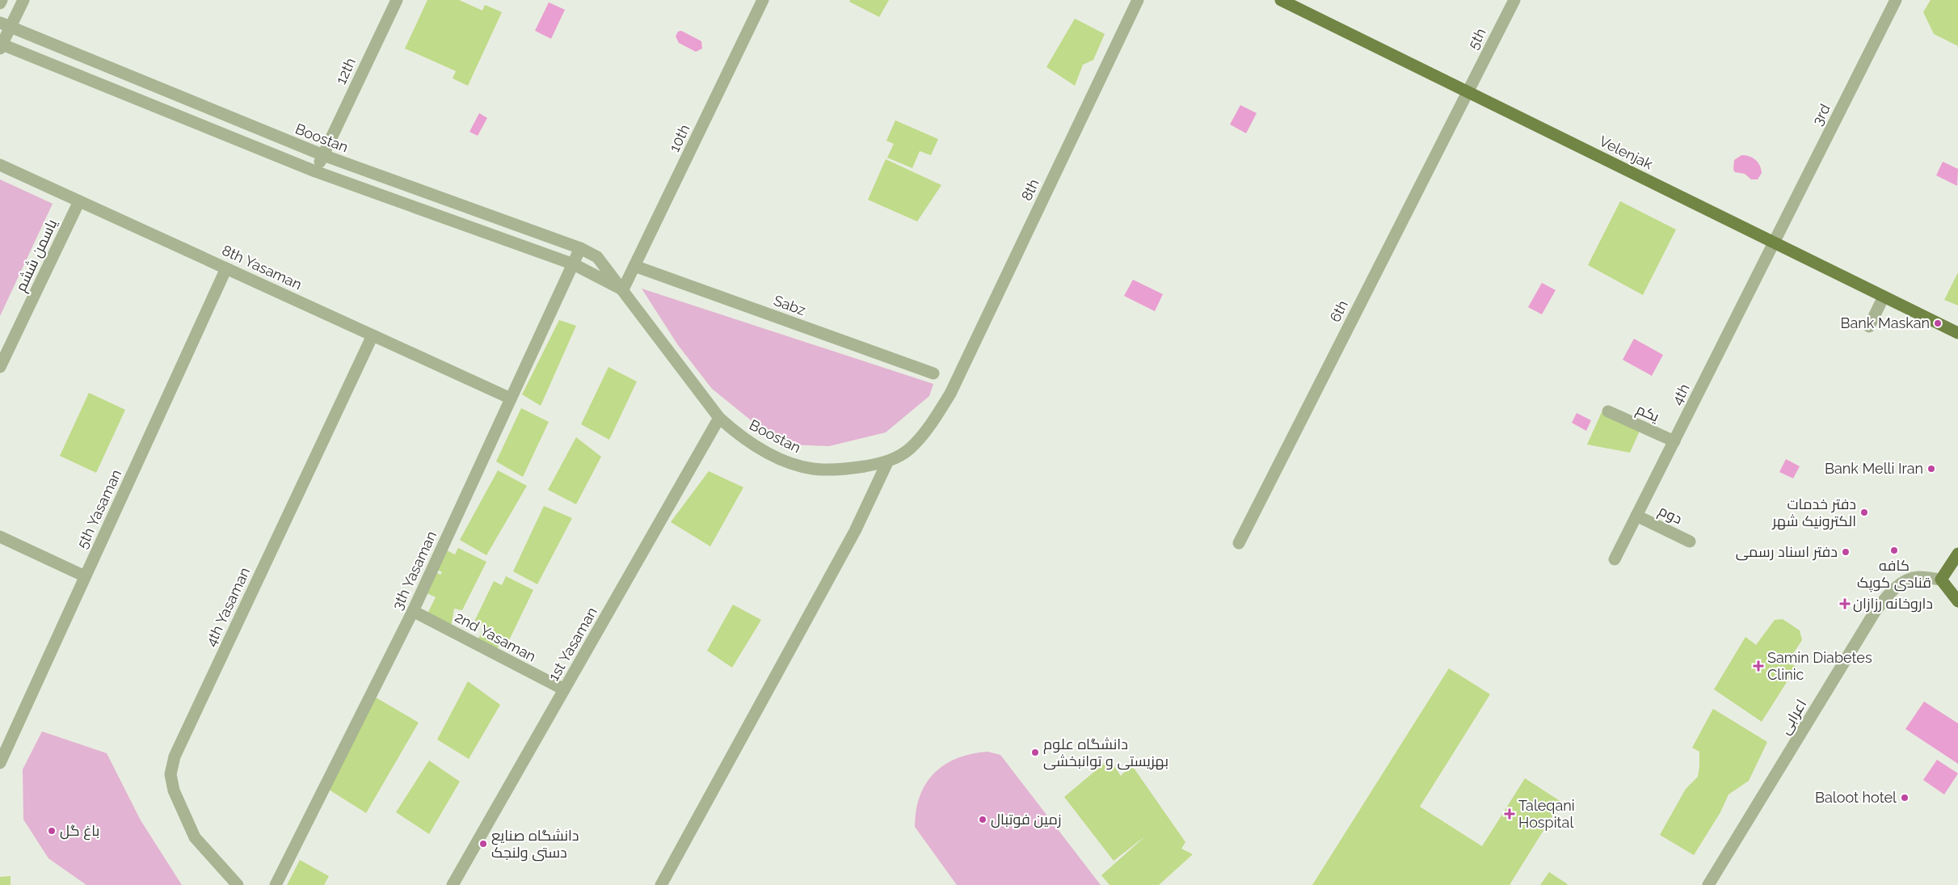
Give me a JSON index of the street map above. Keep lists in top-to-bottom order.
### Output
{
  "streets": {
    "main road": ["Velenjak"],
    "street": [
      "5th",
      "12th",
      "3rd",
      "Boostan",
      "10th",
      "8th",
      "یاسمن ششم",
      "8th Yasaman",
      "Sabz",
      "6th",
      "4th",
      "یکم",
      "5th Yasaman",
      "دوم",
      "3th Yasaman",
      "4th Yasaman",
      "2nd Yasaman",
      "1st Yasaman",
      "اعرابی"
    ]
  },
  "crossings": [
    ["5th", "Velenjak"],
    ["5th", "6th"],
    ["12th", "Boostan"],
    ["3rd", "Velenjak"],
    ["3rd", "4th"],
    ["Boostan", "10th"],
    ["Boostan", "8th"],
    ["Boostan", "3th Yasaman"],
    ["Boostan", "1st Yasaman"],
    ["10th", "Sabz"],
    ["Velenjak", "6th"],
    ["Velenjak", "4th"],
    ["یاسمن ششم", "8th Yasaman"],
    ["8th Yasaman", "5th Yasaman"],
    ["8th Yasaman", "3th Yasaman"],
    ["8th Yasaman", "4th Yasaman"],
    ["4th", "یکم"],
    ["4th", "دوم"],
    ["3th Yasaman", "2nd Yasaman"],
    ["2nd Yasaman", "1st Yasaman"]
  ],
  "places": {
    "other": [
      "Bank Maskan",
      "Bank Melli Iran",
      "دفتر خدمات الکترونیک شهر",
      "کافه قنادی کوپک",
      "دفتر اسناد رسمی",
      "دانشگاه علوم بهزیستی و توانبخشی",
      "Baloot hotel",
      "زمین فوتبال",
      "باغ گل",
      "دانشگاه صنایع دستى ولنجک"
    ],
    "health": ["داروخانه رزازان", "Samin Diabetes Clinic", "Taleqani Hospital"]
  }
}
